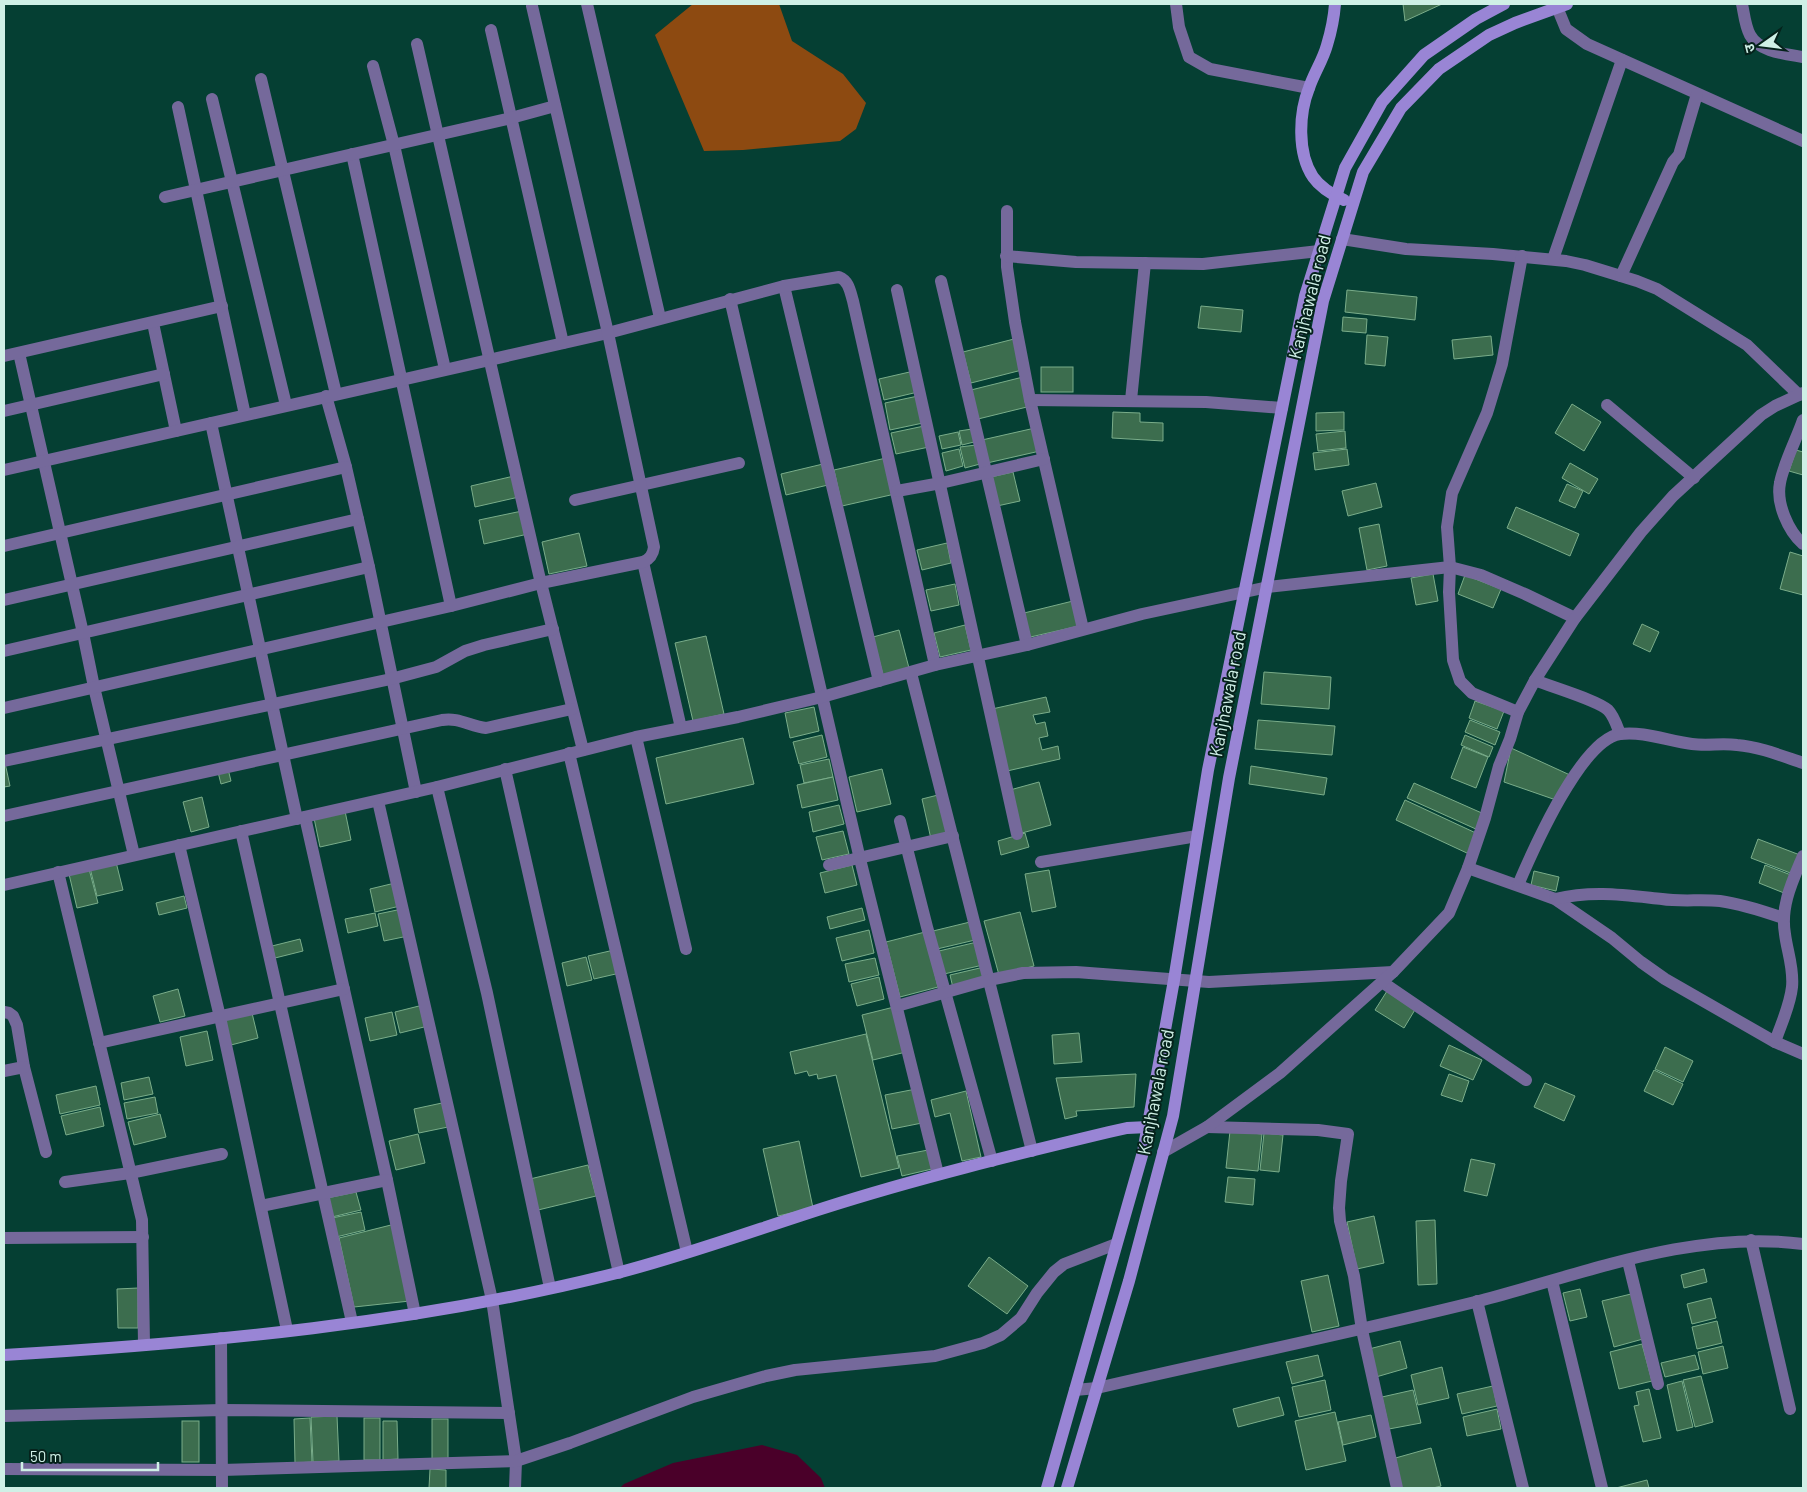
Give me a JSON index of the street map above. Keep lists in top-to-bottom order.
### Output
{
  "streets": {
    "main road": ["Kanjhawala road"]
  },
  "scale_bar": "50 m",
  "north": "left"
}
